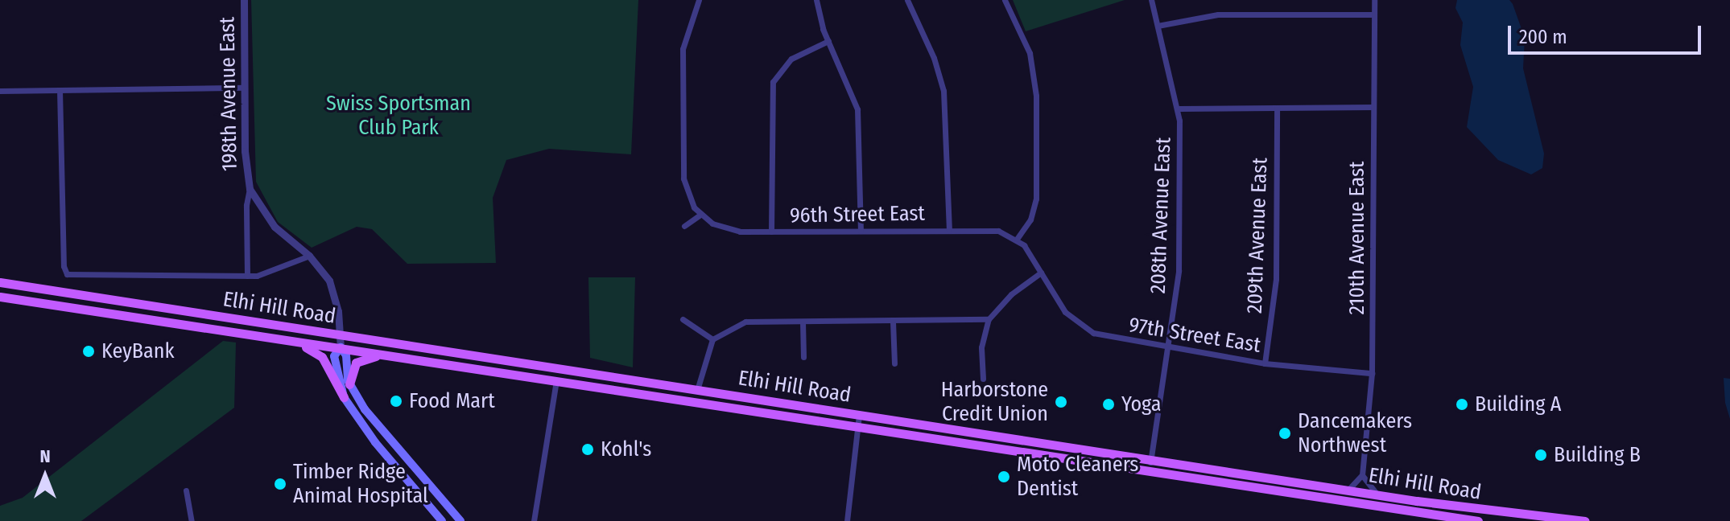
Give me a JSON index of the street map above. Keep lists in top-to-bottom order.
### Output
{
  "streets": {
    "main road": ["Elhi Hill Road"],
    "street": [
      "198th Avenue East",
      "96th Street East",
      "208th Avenue East",
      "209th Avenue East",
      "210th Avenue East",
      "97th Street East"
    ]
  },
  "crossings": [
    ["198th Avenue East", "Elhi Hill Road"],
    ["96th Street East", "97th Street East"],
    ["208th Avenue East", "Elhi Hill Road"],
    ["208th Avenue East", "97th Street East"],
    ["209th Avenue East", "97th Street East"],
    ["210th Avenue East", "97th Street East"]
  ],
  "parks": ["Swiss Sportsman Club Park"],
  "places": [
    "KeyBank",
    "Food Mart",
    "Harborstone Credit Union",
    "Yoga",
    "Building A",
    "Dancemakers Northwest",
    "Kohl's",
    "Building B",
    "Moto Cleaners Dentist",
    "Timber Ridge Animal Hospital"
  ],
  "scale_bar": "200 m",
  "north": "top"
}
